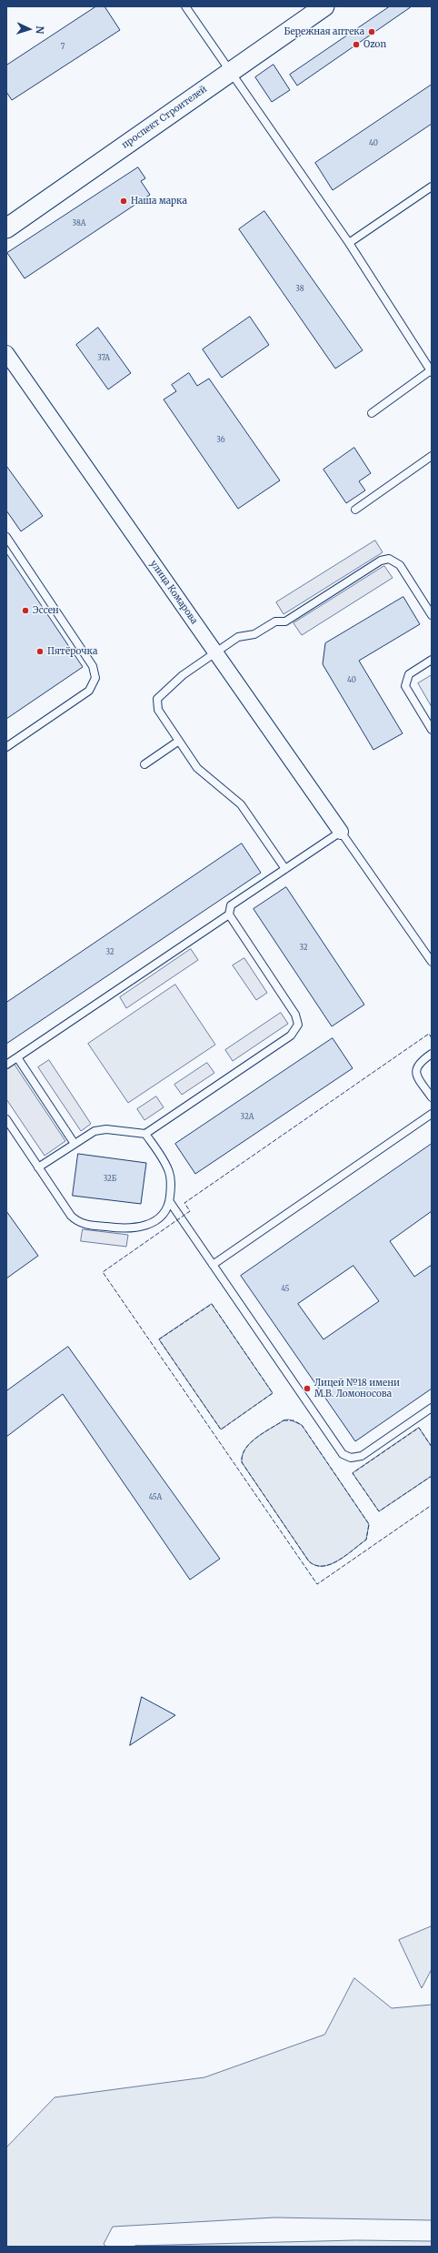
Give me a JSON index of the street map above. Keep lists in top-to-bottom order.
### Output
{
  "streets": {
    "street": ["проспект Строителей", "улица Комарова"]
  },
  "places": [
    "Бережная аптека",
    "Ozon",
    "Наша марка",
    "Эссен",
    "Пятёрочка",
    "Лицей №18 имени М.В. Ломоносова"
  ],
  "house_numbers": [
    "7",
    "40",
    "38А",
    "38",
    "37А",
    "36",
    "40",
    "32",
    "32",
    "32А",
    "32Б",
    "45",
    "45А"
  ],
  "north": "right"
}
